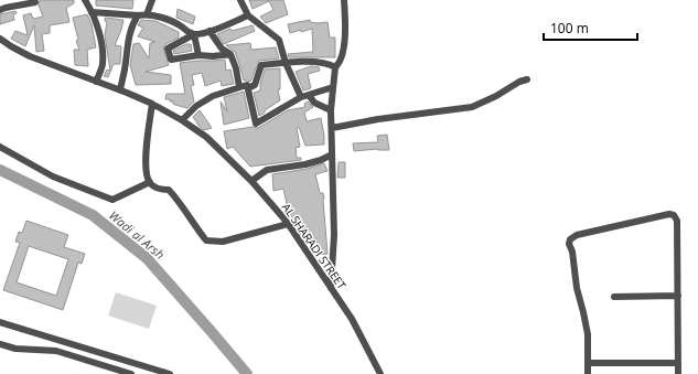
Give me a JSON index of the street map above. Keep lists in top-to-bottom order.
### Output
{
  "streets": {
    "street": ["AL SHARADI STREET"]
  },
  "water": ["Wadi al Arsh"],
  "scale_bar": "100 m"
}
